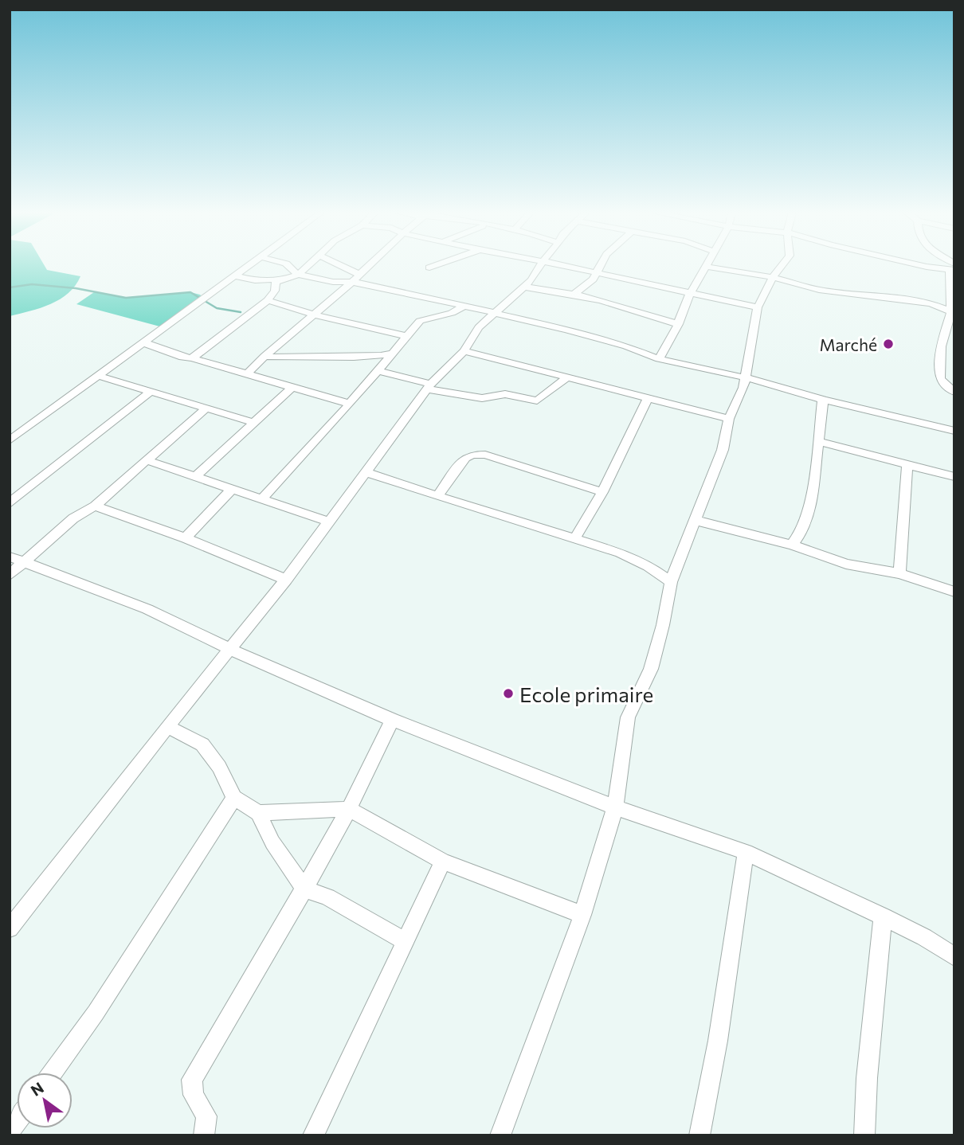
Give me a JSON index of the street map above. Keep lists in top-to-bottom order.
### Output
{
  "places": ["Marché", "Ecole primaire"],
  "north": "top left"
}
